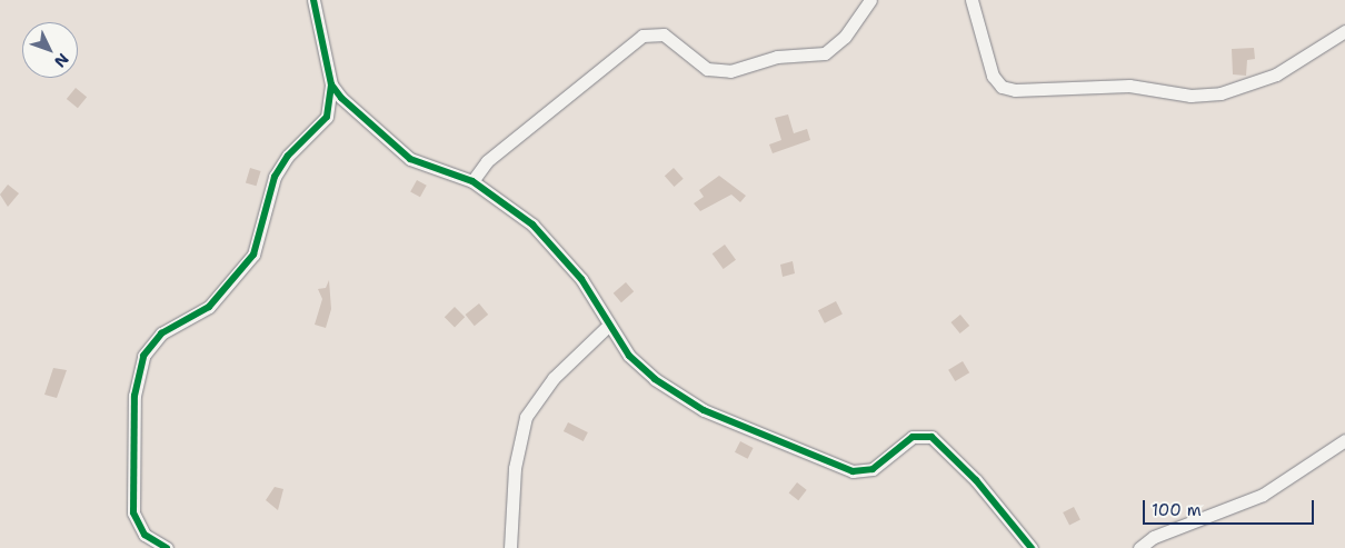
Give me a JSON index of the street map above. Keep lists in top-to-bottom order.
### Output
{
  "scale_bar": "100 m",
  "north": "bottom right"
}
